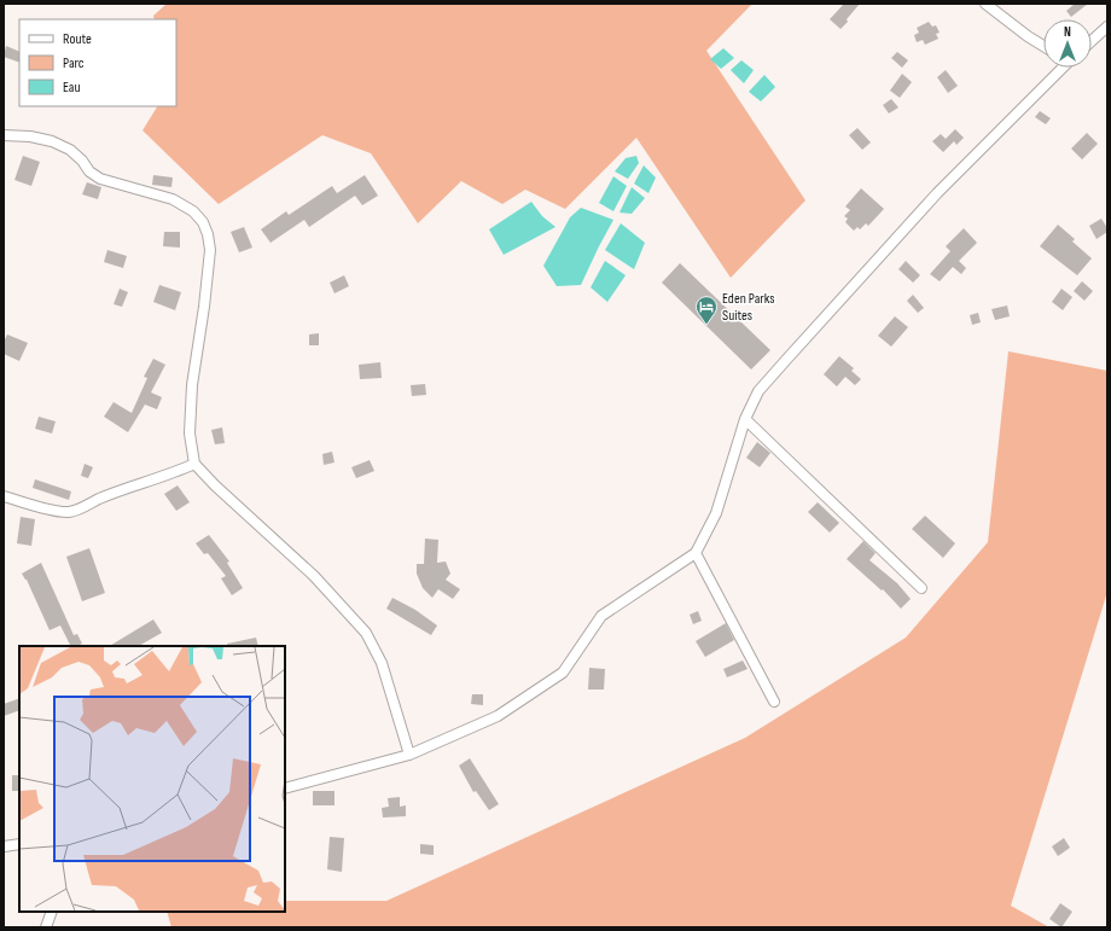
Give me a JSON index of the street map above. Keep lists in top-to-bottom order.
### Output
{
  "places": {
    "hotel": ["Eden Parks Suites"]
  },
  "legend": ["Route", "Parc", "Eau"],
  "north": "top"
}
